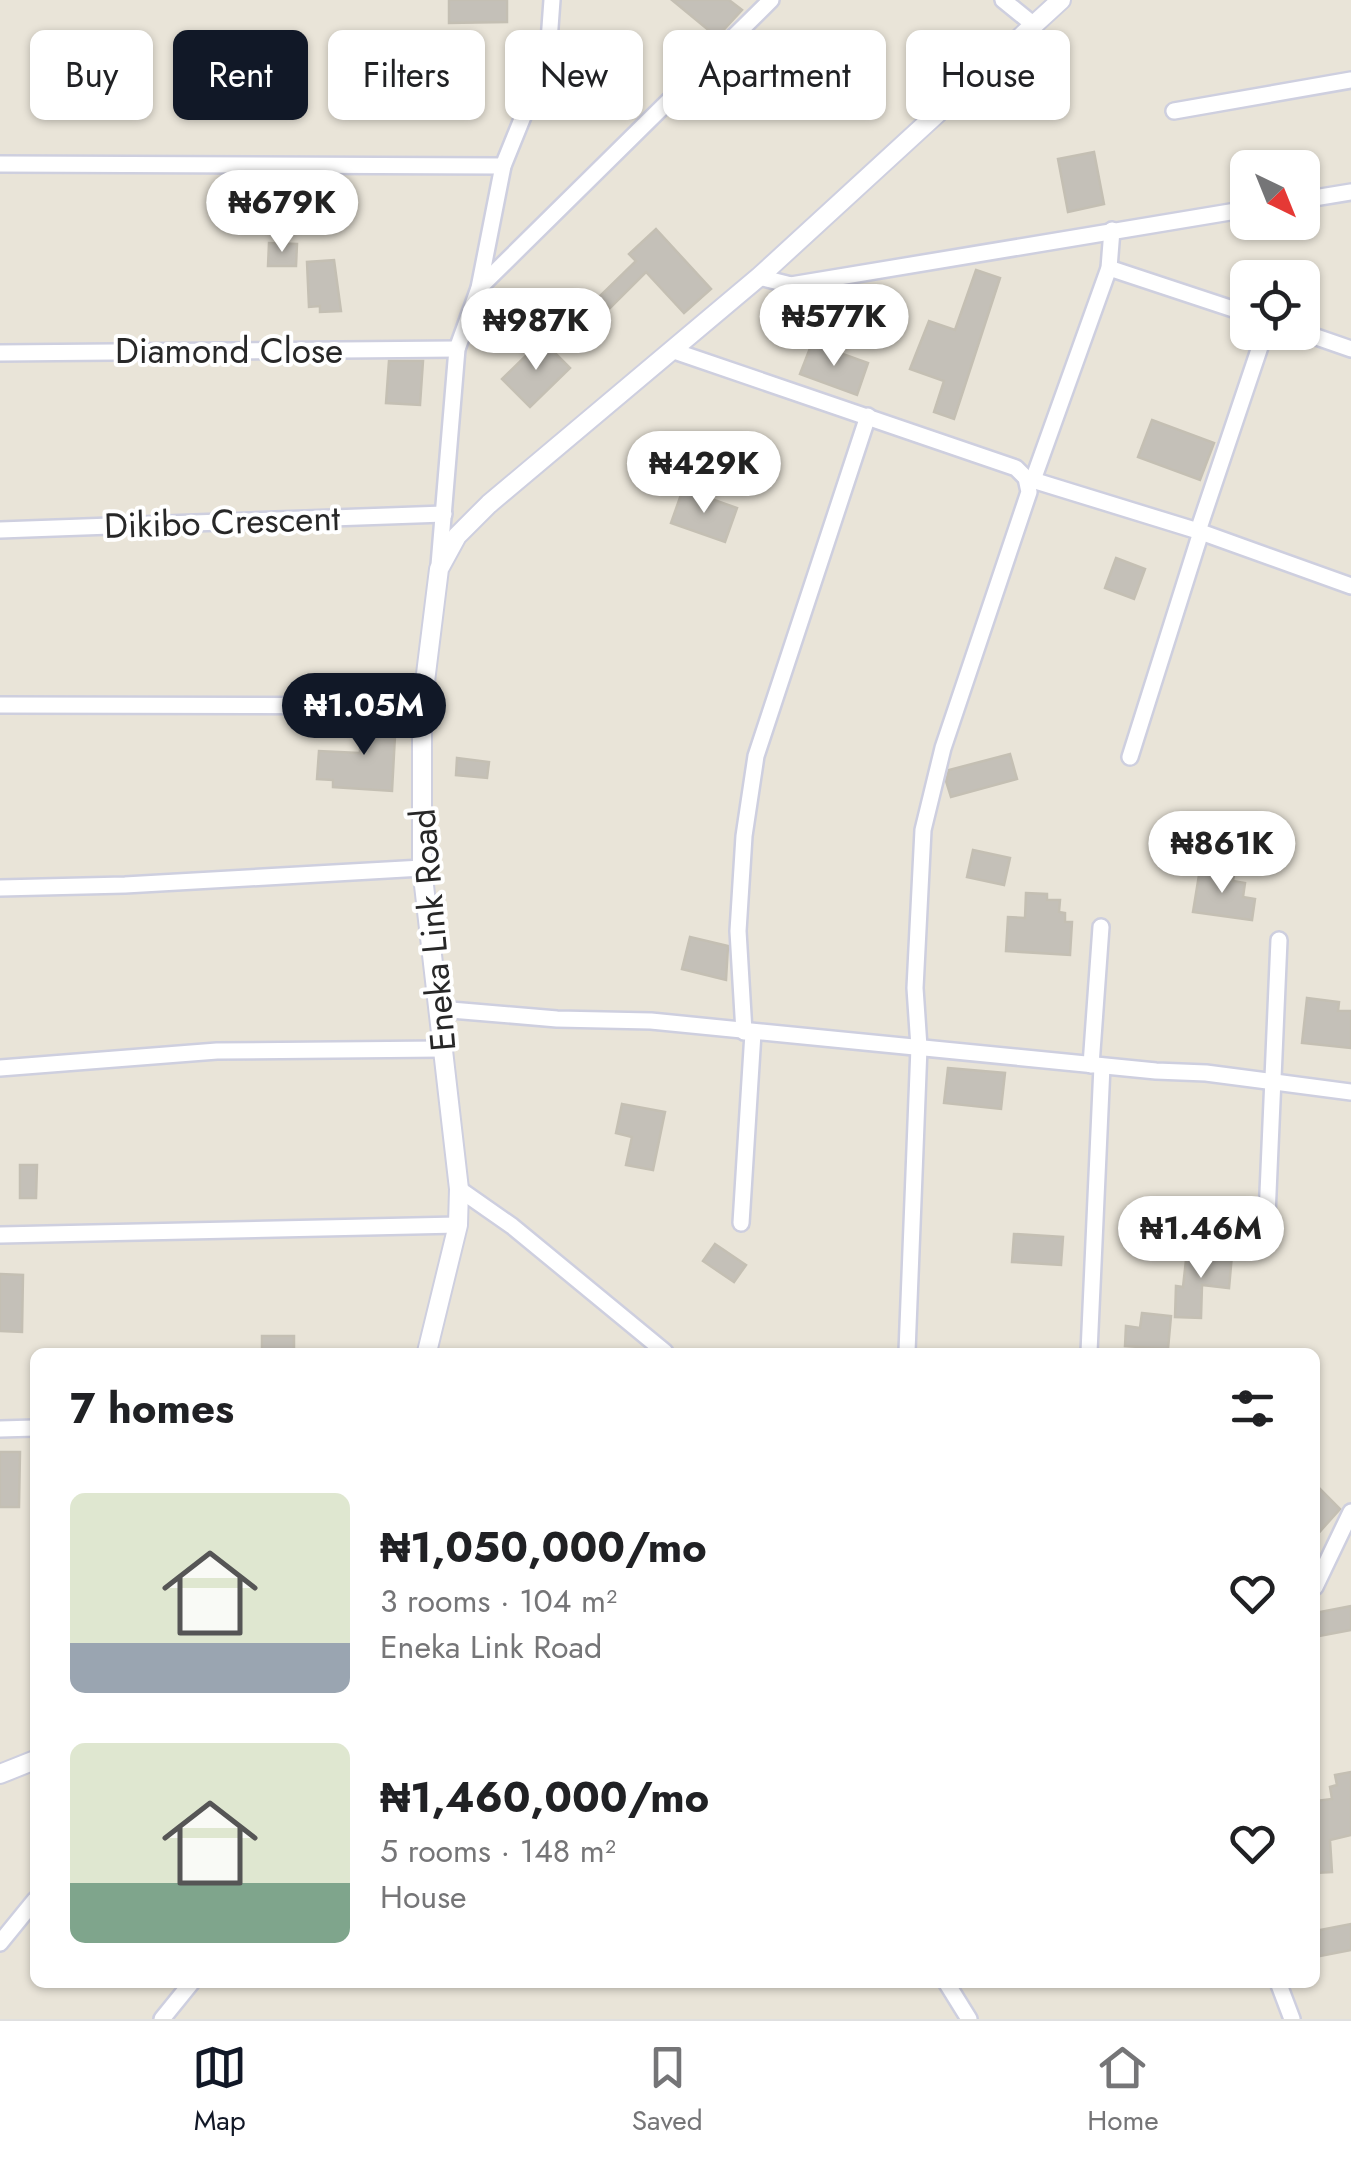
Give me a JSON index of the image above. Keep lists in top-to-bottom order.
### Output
{
  "streets": {
    "street": ["Diamond Close", "Dikibo Crescent", "Eneka Link Road"]
  },
  "north": "bottom right",
  "page": {
    "chip": [
      "Buy",
      "Rent",
      "Filters",
      "New",
      "Apartment",
      "House"
    ],
    "price": [
      "₦679K",
      "₦577K",
      "₦987K",
      "₦429K",
      "₦1.05M",
      "₦861K",
      "₦1.46M"
    ],
    "heading": "7 homes",
    "list": [
      {
        "name": "₦1,050,000/mo",
        "note": "3 rooms · 104 m² · Eneka Link Road"
      },
      {
        "name": "₦1,460,000/mo",
        "note": "5 rooms · 148 m² · House"
      }
    ],
    "tabs": ["Map", "Saved", "Home"]
  }
}
